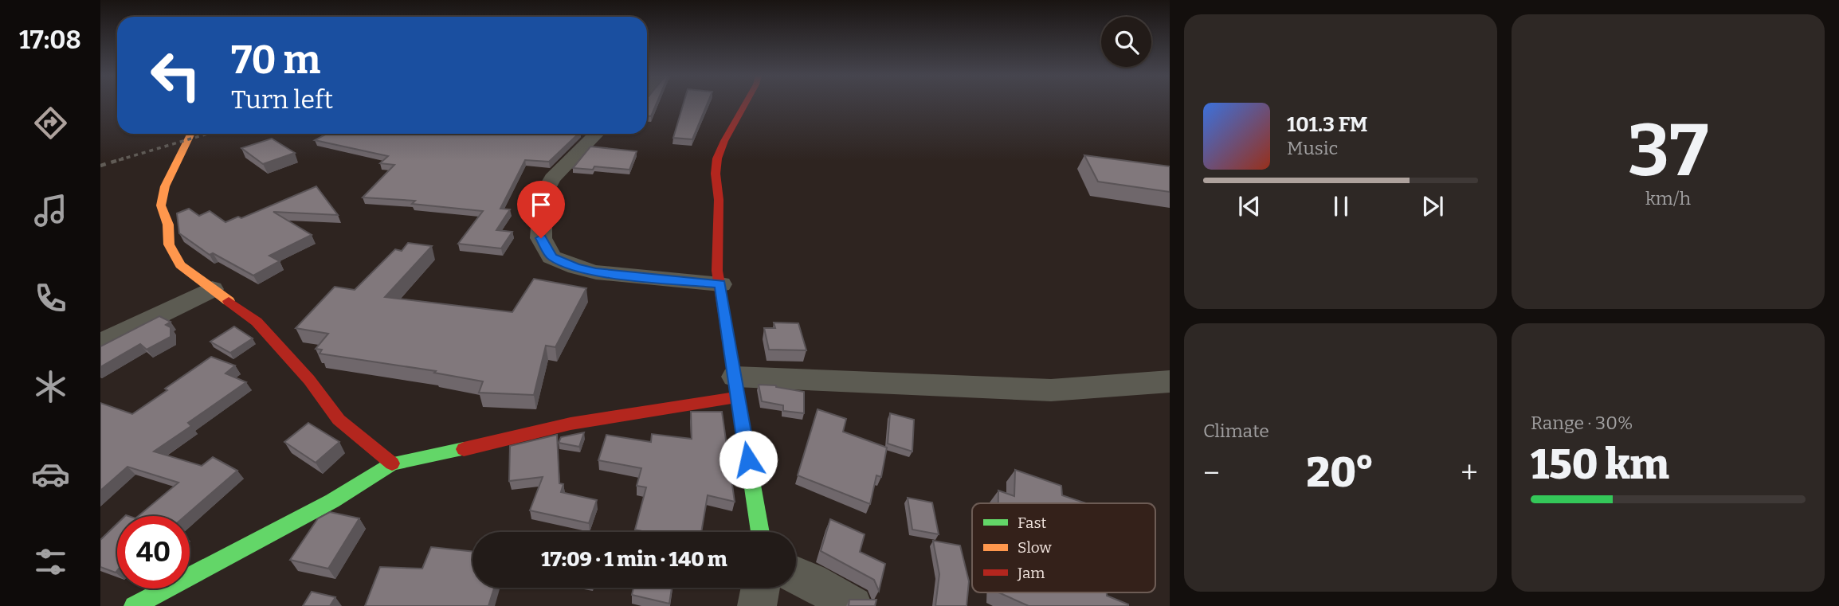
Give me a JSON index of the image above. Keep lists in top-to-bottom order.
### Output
{
  "legend": ["Fast", "Slow", "Jam"],
  "page": {
    "tabs": "17:08",
    "tile": [
      ["37", "km/h"],
      "Climate",
      ["Range · 30%", "150 km"]
    ],
    "turn": ["70 m", "Turn left"],
    "song": ["101.3 FM", "Music"],
    "heat": ["−", "20°", "+"],
    "limit": "40",
    "trip": "17:09 · 1 min · 140 m"
  }
}
